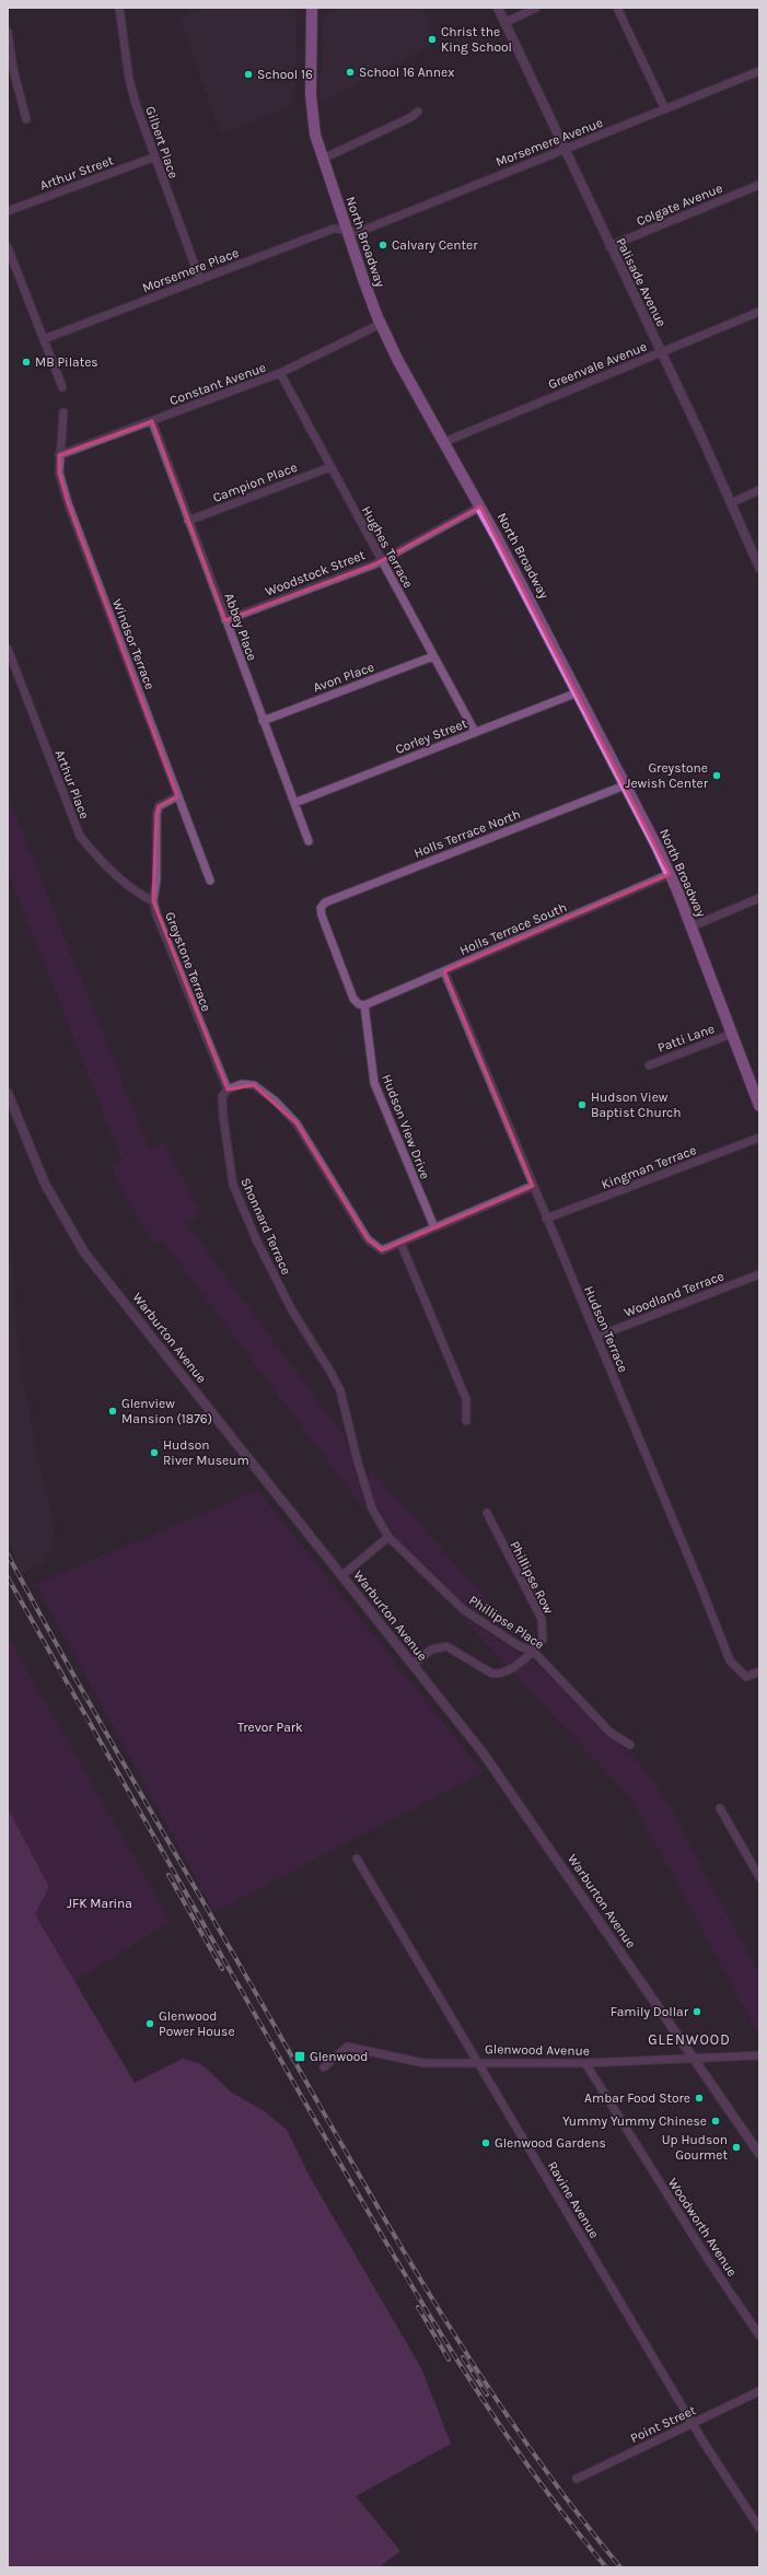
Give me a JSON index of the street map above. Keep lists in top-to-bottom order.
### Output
{
  "streets": {
    "main road": ["North Broadway"],
    "street": [
      "Gilbert Place",
      "Morsemere Avenue",
      "Arthur Street",
      "Colgate Avenue",
      "Morsemere Place",
      "Palisade Avenue",
      "Greenvale Avenue",
      "Constant Avenue",
      "Campion Place",
      "Hughes Terrace",
      "Woodstock Street",
      "Abbey Place",
      "Windsor Terrace",
      "Avon Place",
      "Corley Street",
      "Arthur Place",
      "Holls Terrace North",
      "Holls Terrace South",
      "Greystone Terrace",
      "Patti Lane",
      "Hudson View Drive",
      "Kingman Terrace",
      "Shonnard Terrace",
      "Woodland Terrace",
      "Hudson Terrace",
      "Warburton Avenue",
      "Phillipse Row",
      "Phillipse Place",
      "Glenwood Avenue",
      "Ravine Avenue",
      "Woodworth Avenue",
      "Point Street"
    ]
  },
  "crossings": [
    ["Gilbert Place", "Arthur Street"],
    ["Gilbert Place", "Morsemere Place"],
    ["Morsemere Avenue", "North Broadway"],
    ["Morsemere Avenue", "Morsemere Place"],
    ["Morsemere Avenue", "Palisade Avenue"],
    ["Colgate Avenue", "Palisade Avenue"],
    ["North Broadway", "Morsemere Place"],
    ["North Broadway", "Greenvale Avenue"],
    ["North Broadway", "Constant Avenue"],
    ["North Broadway", "Woodstock Street"],
    ["North Broadway", "Corley Street"],
    ["North Broadway", "Holls Terrace North"],
    ["North Broadway", "Holls Terrace South"],
    ["North Broadway", "Patti Lane"],
    ["Palisade Avenue", "Greenvale Avenue"],
    ["Constant Avenue", "Hughes Terrace"],
    ["Constant Avenue", "Abbey Place"],
    ["Constant Avenue", "Windsor Terrace"],
    ["Campion Place", "Hughes Terrace"],
    ["Campion Place", "Abbey Place"],
    ["Hughes Terrace", "Woodstock Street"],
    ["Hughes Terrace", "Avon Place"],
    ["Hughes Terrace", "Corley Street"],
    ["Woodstock Street", "Abbey Place"],
    ["Abbey Place", "Avon Place"],
    ["Abbey Place", "Corley Street"],
    ["Windsor Terrace", "Greystone Terrace"],
    ["Arthur Place", "Greystone Terrace"],
    ["Holls Terrace North", "Holls Terrace South"],
    ["Holls Terrace North", "Hudson View Drive"],
    ["Holls Terrace South", "Hudson View Drive"],
    ["Holls Terrace South", "Hudson Terrace"],
    ["Greystone Terrace", "Shonnard Terrace"],
    ["Kingman Terrace", "Hudson Terrace"],
    ["Shonnard Terrace", "Phillipse Place"],
    ["Woodland Terrace", "Hudson Terrace"],
    ["Warburton Avenue", "Glenwood Avenue"],
    ["Phillipse Row", "Phillipse Place"],
    ["Glenwood Avenue", "Ravine Avenue"],
    ["Glenwood Avenue", "Woodworth Avenue"],
    ["Ravine Avenue", "Point Street"]
  ],
  "districts": ["GLENWOOD"],
  "parks": ["Trevor Park", "JFK Marina"],
  "places": {
    "other": [
      "Christ the King School",
      "School 16 Annex",
      "School 16",
      "Calvary Center",
      "MB Pilates",
      "Greystone Jewish Center",
      "Hudson View Baptist Church",
      "Glenview Mansion (1876)",
      "Hudson River Museum",
      "Family Dollar",
      "Glenwood Power House",
      "Ambar Food Store",
      "Yummy Yummy Chinese",
      "Glenwood Gardens",
      "Up Hudson Gourmet"
    ],
    "transit": ["Glenwood"]
  }
}
